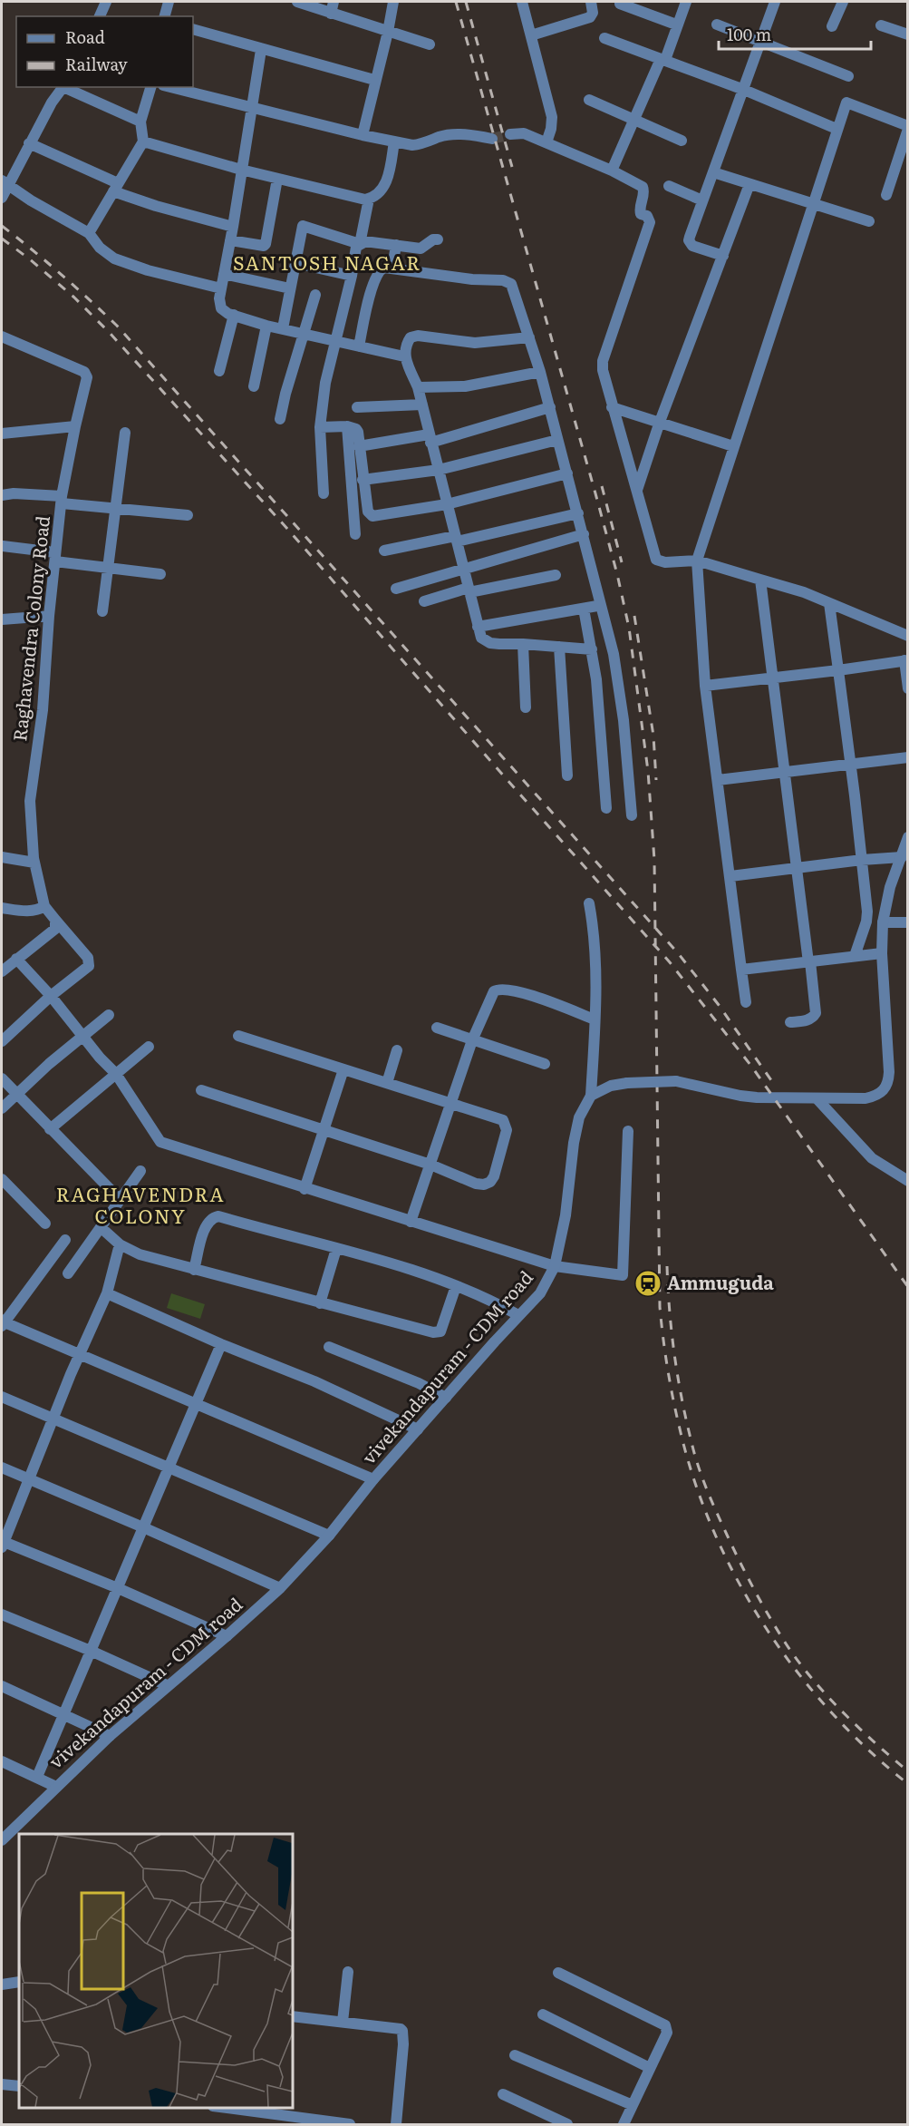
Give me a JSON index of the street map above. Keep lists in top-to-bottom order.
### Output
{
  "streets": {
    "street": ["Raghavendra Colony Road", "vivekandapuram - CDM road"]
  },
  "districts": ["SANTOSH NAGAR", "RAGHAVENDRA COLONY"],
  "places": {
    "station": ["Ammuguda"]
  },
  "legend": ["Road", "Railway"],
  "scale_bar": "100 m"
}
